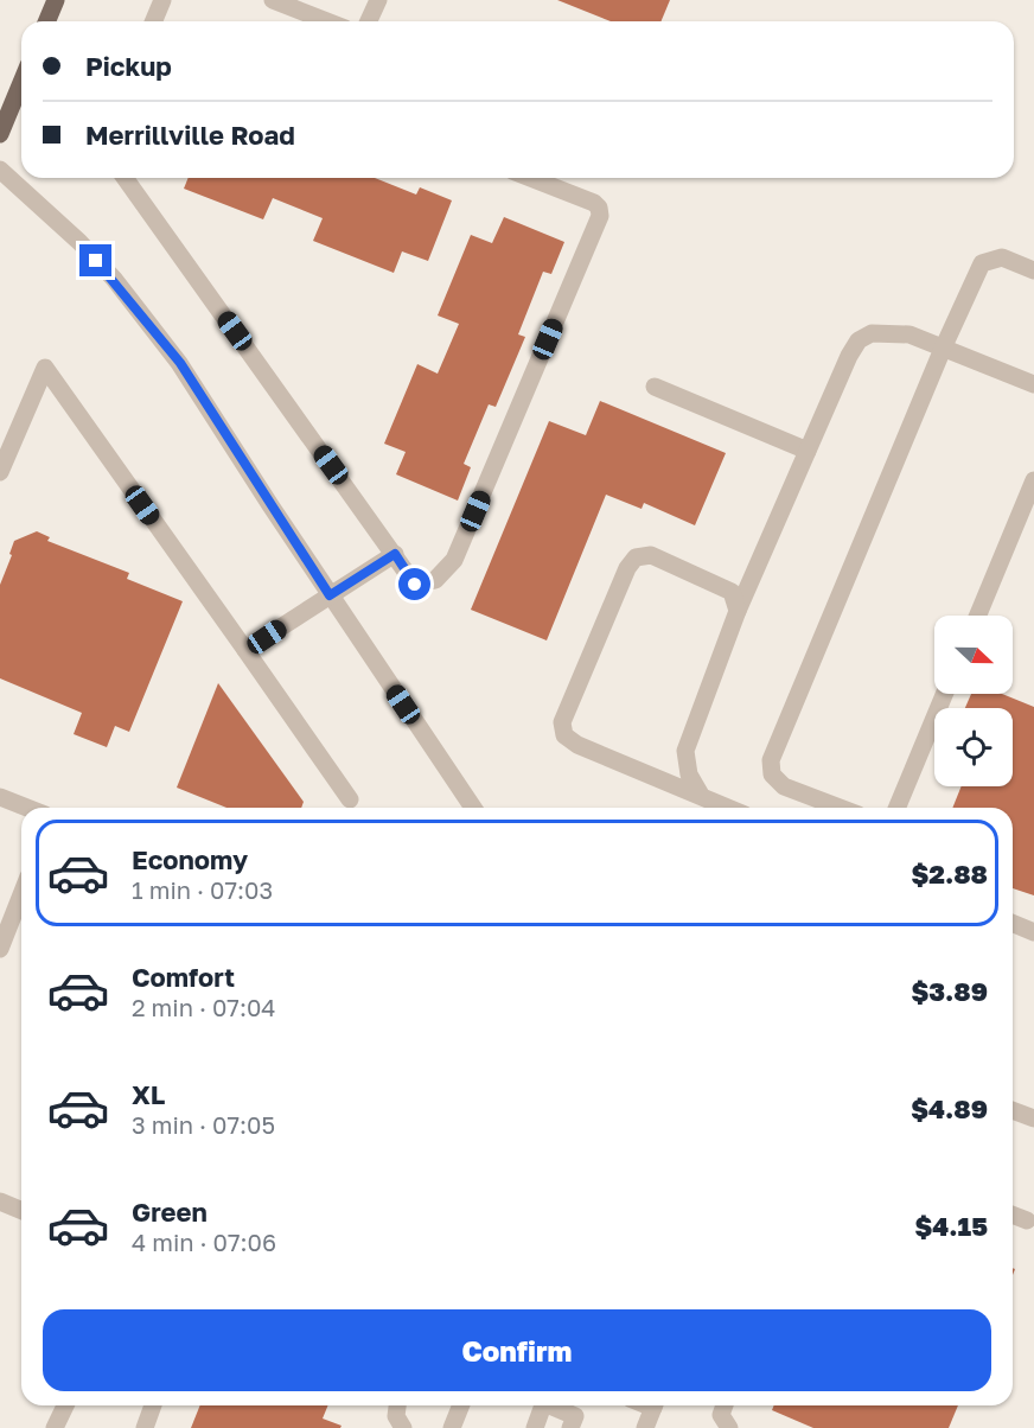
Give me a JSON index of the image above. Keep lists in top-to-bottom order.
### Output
{
  "north": "right",
  "page": {
    "banner": ["Pickup", "Merrillville Road"],
    "list": [
      {
        "name": "Economy",
        "note": "1 min · 07:03",
        "value": "$2.88"
      },
      {
        "name": "Comfort",
        "note": "2 min · 07:04",
        "value": "$3.89"
      },
      {
        "name": "XL",
        "note": "3 min · 07:05",
        "value": "$4.89"
      },
      {
        "name": "Green",
        "note": "4 min · 07:06",
        "value": "$4.15"
      }
    ],
    "buttons": "Confirm"
  }
}
